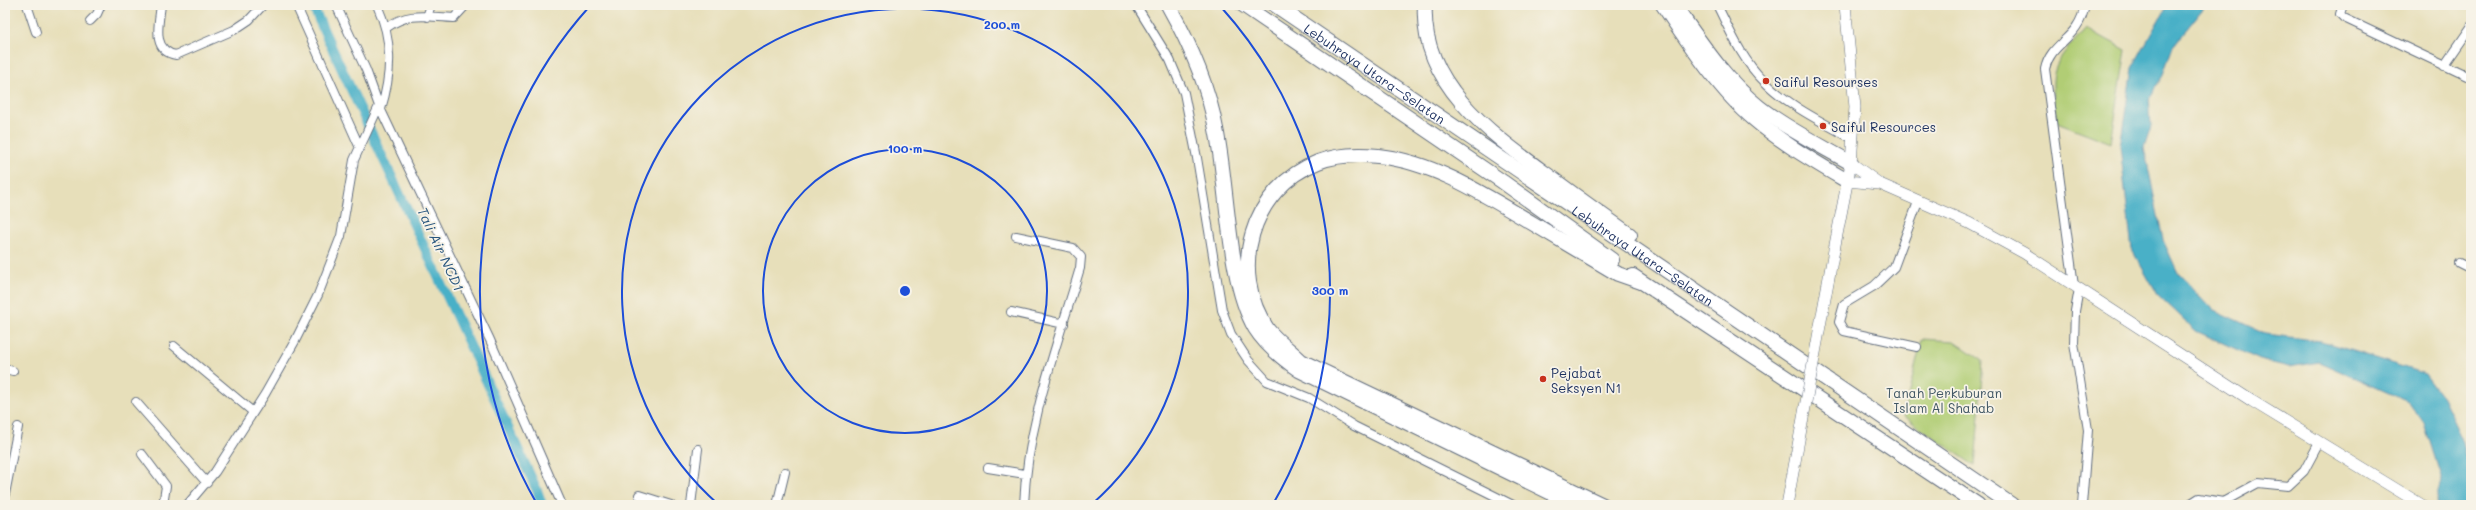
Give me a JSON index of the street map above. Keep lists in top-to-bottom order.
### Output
{
  "streets": {
    "highway": ["Lebuhraya Utara–Selatan"]
  },
  "water": ["Tali Air NCD1"],
  "parks": ["Tanah Perkuburan Islam Al Shahab"],
  "places": ["Saiful Resourses", "Saiful Resources", "Pejabat Seksyen N1"],
  "rings": ["200 m", "100 m", "300 m"]
}
